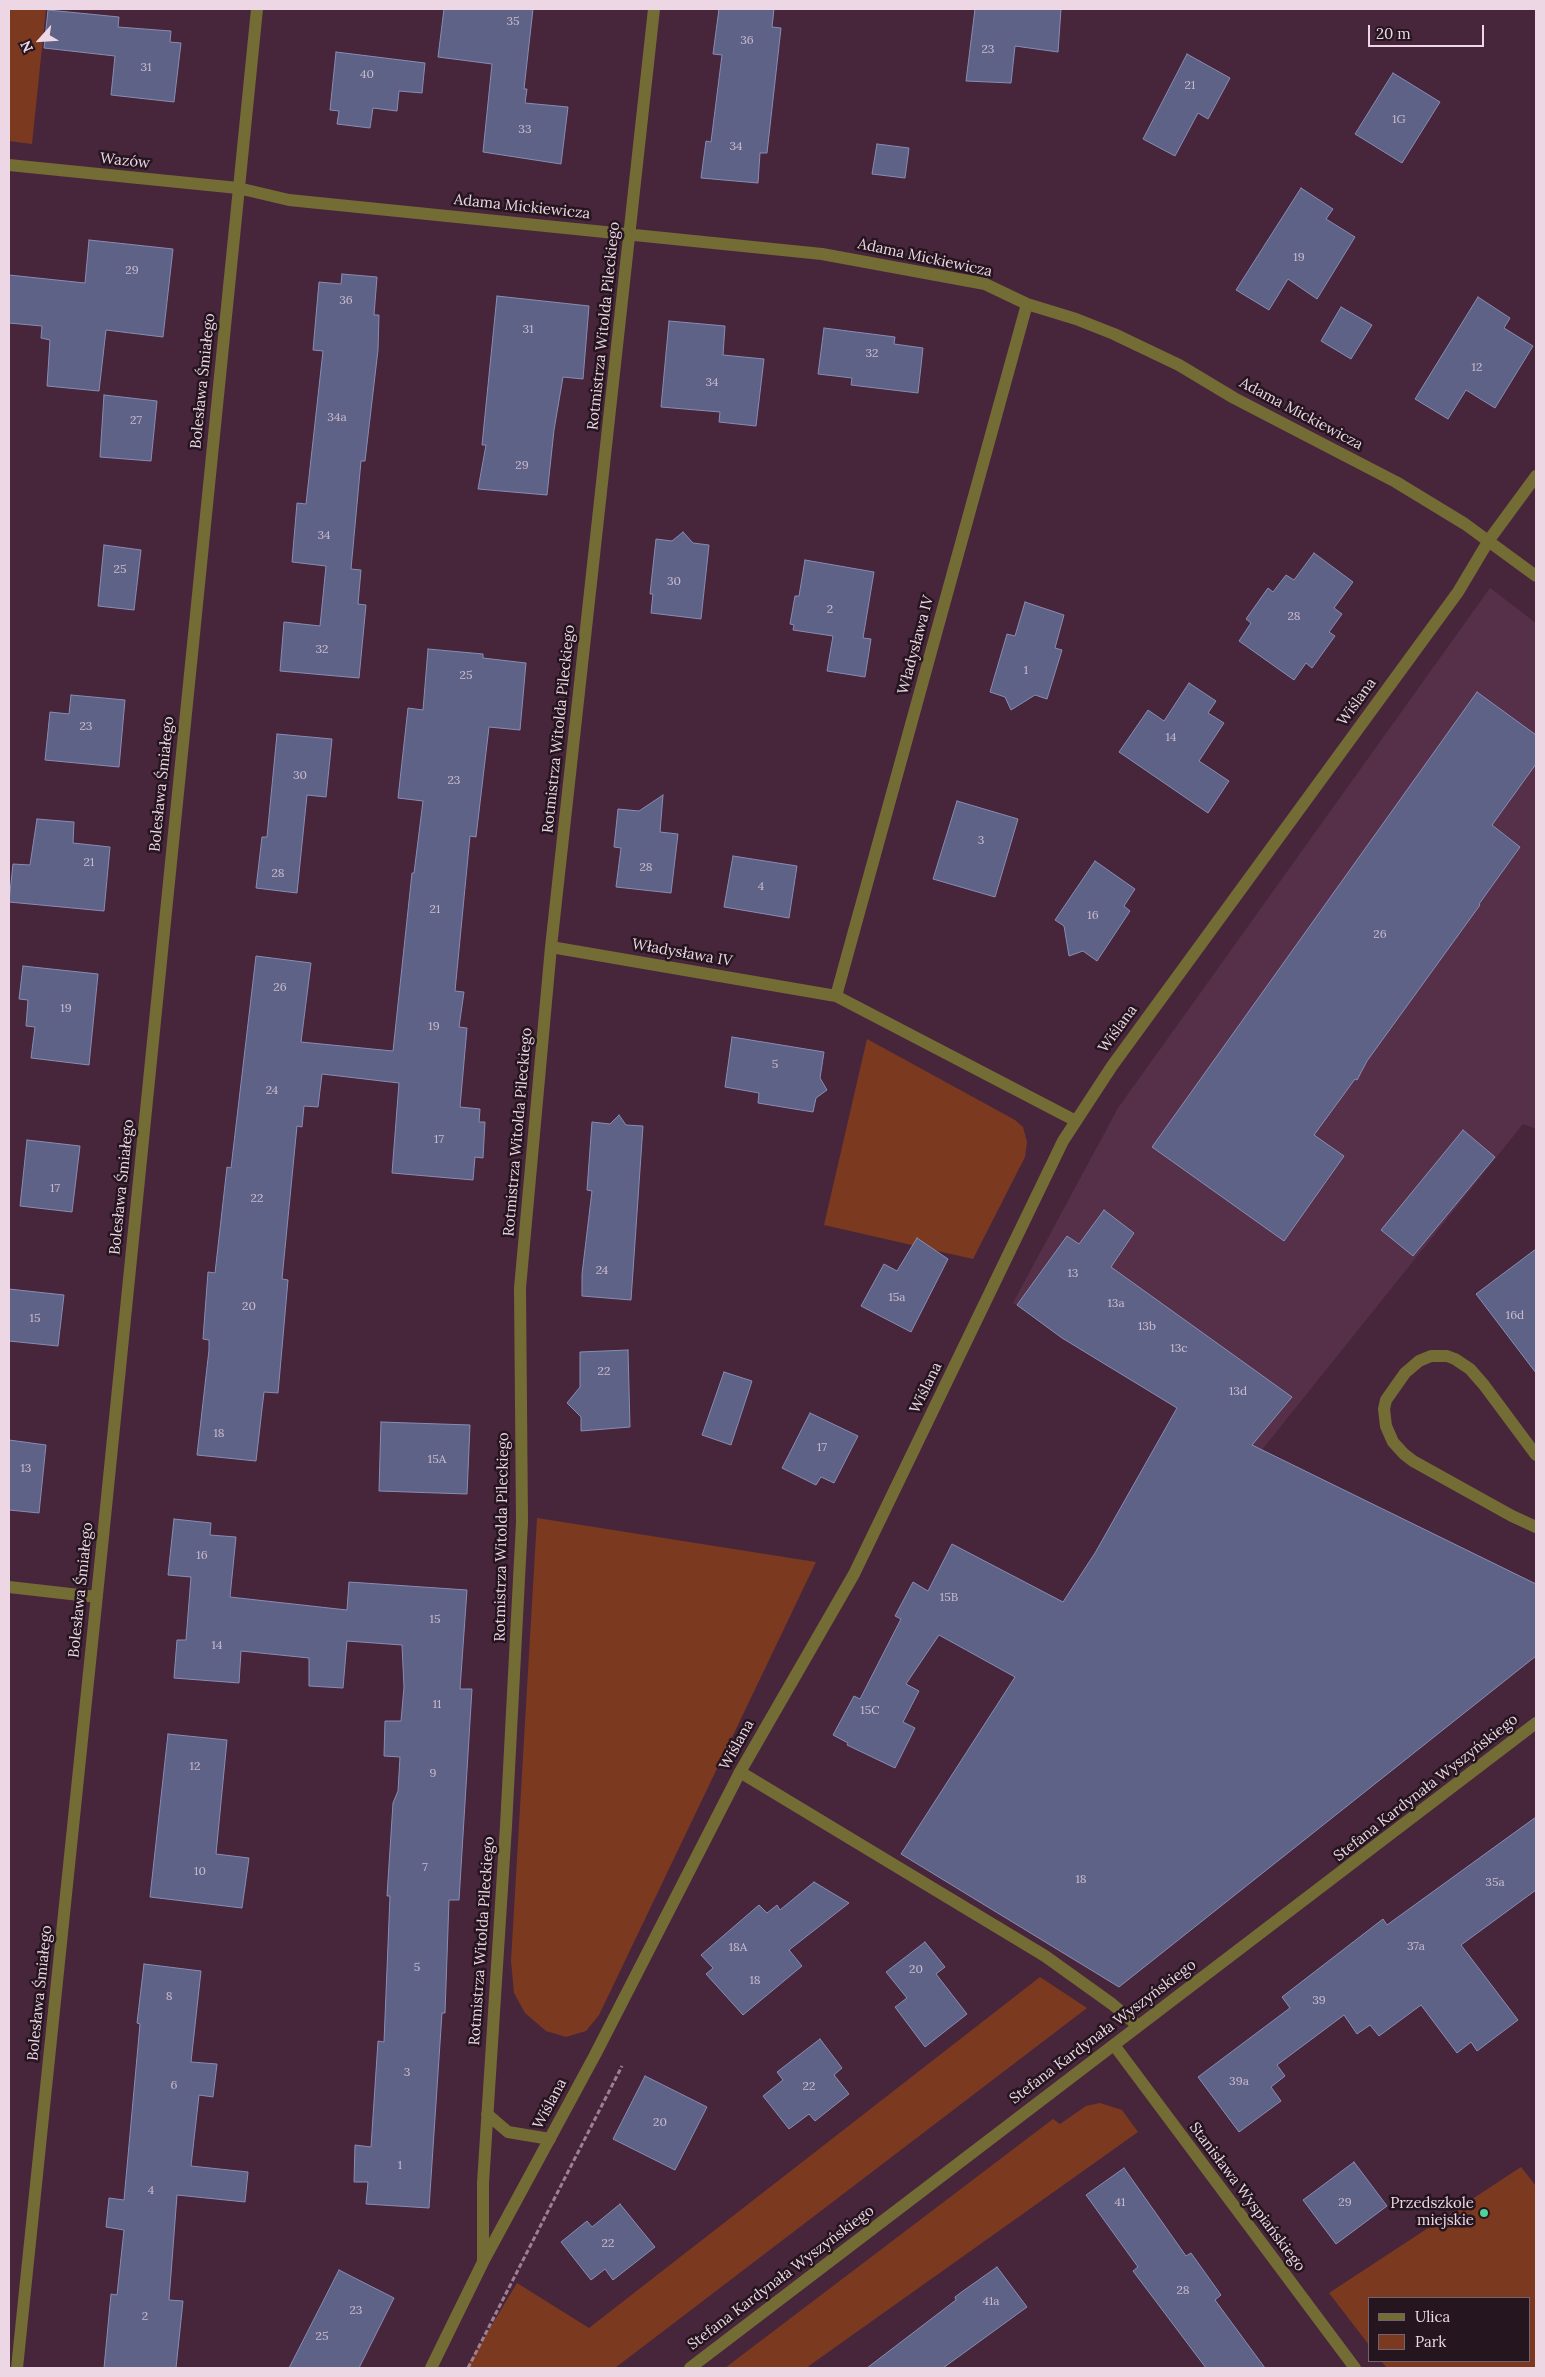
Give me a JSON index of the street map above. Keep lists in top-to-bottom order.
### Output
{
  "streets": {
    "street": [
      "Wazów",
      "Adama Mickiewicza",
      "Rotmistrza Witolda Pileckiego",
      "Bolesława Śmiałego",
      "Władysława IV",
      "Wiślana",
      "Stefana Kardynała Wyszyńskiego",
      "Stanisława Wyspiańskiego"
    ]
  },
  "crossings": [
    ["Wazów", "Adama Mickiewicza"],
    ["Wazów", "Bolesława Śmiałego"],
    ["Adama Mickiewicza", "Rotmistrza Witolda Pileckiego"],
    ["Adama Mickiewicza", "Bolesława Śmiałego"],
    ["Adama Mickiewicza", "Władysława IV"],
    ["Adama Mickiewicza", "Wiślana"],
    ["Rotmistrza Witolda Pileckiego", "Władysława IV"],
    ["Rotmistrza Witolda Pileckiego", "Wiślana"],
    ["Władysława IV", "Wiślana"],
    ["Stefana Kardynała Wyszyńskiego", "Stanisława Wyspiańskiego"]
  ],
  "places": ["Przedszkole miejskie"],
  "house_numbers": [
    "35",
    "36",
    "23",
    "31",
    "40",
    "21",
    "1G",
    "33",
    "34",
    "19",
    "29",
    "36",
    "31",
    "32",
    "12",
    "34",
    "34a",
    "27",
    "29",
    "34",
    "25",
    "30",
    "2",
    "28",
    "32",
    "1",
    "25",
    "23",
    "14",
    "30",
    "23",
    "3",
    "21",
    "28",
    "28",
    "4",
    "21",
    "16",
    "26",
    "26",
    "19",
    "19",
    "5",
    "24",
    "17",
    "17",
    "22",
    "24",
    "13",
    "15a",
    "13a",
    "20",
    "16d",
    "15",
    "13b",
    "13c",
    "22",
    "13d",
    "18",
    "17",
    "15A",
    "13",
    "16",
    "15B",
    "15",
    "14",
    "11",
    "15C",
    "12",
    "9",
    "7",
    "10",
    "18",
    "35a",
    "37a",
    "18A",
    "5",
    "20",
    "18",
    "8",
    "39",
    "3",
    "39a",
    "6",
    "22",
    "20",
    "1",
    "4",
    "41",
    "29",
    "22",
    "28",
    "41a",
    "23",
    "2",
    "25"
  ],
  "legend": ["Ulica", "Park"],
  "scale_bar": "20 m",
  "north": "bottom left"
}
